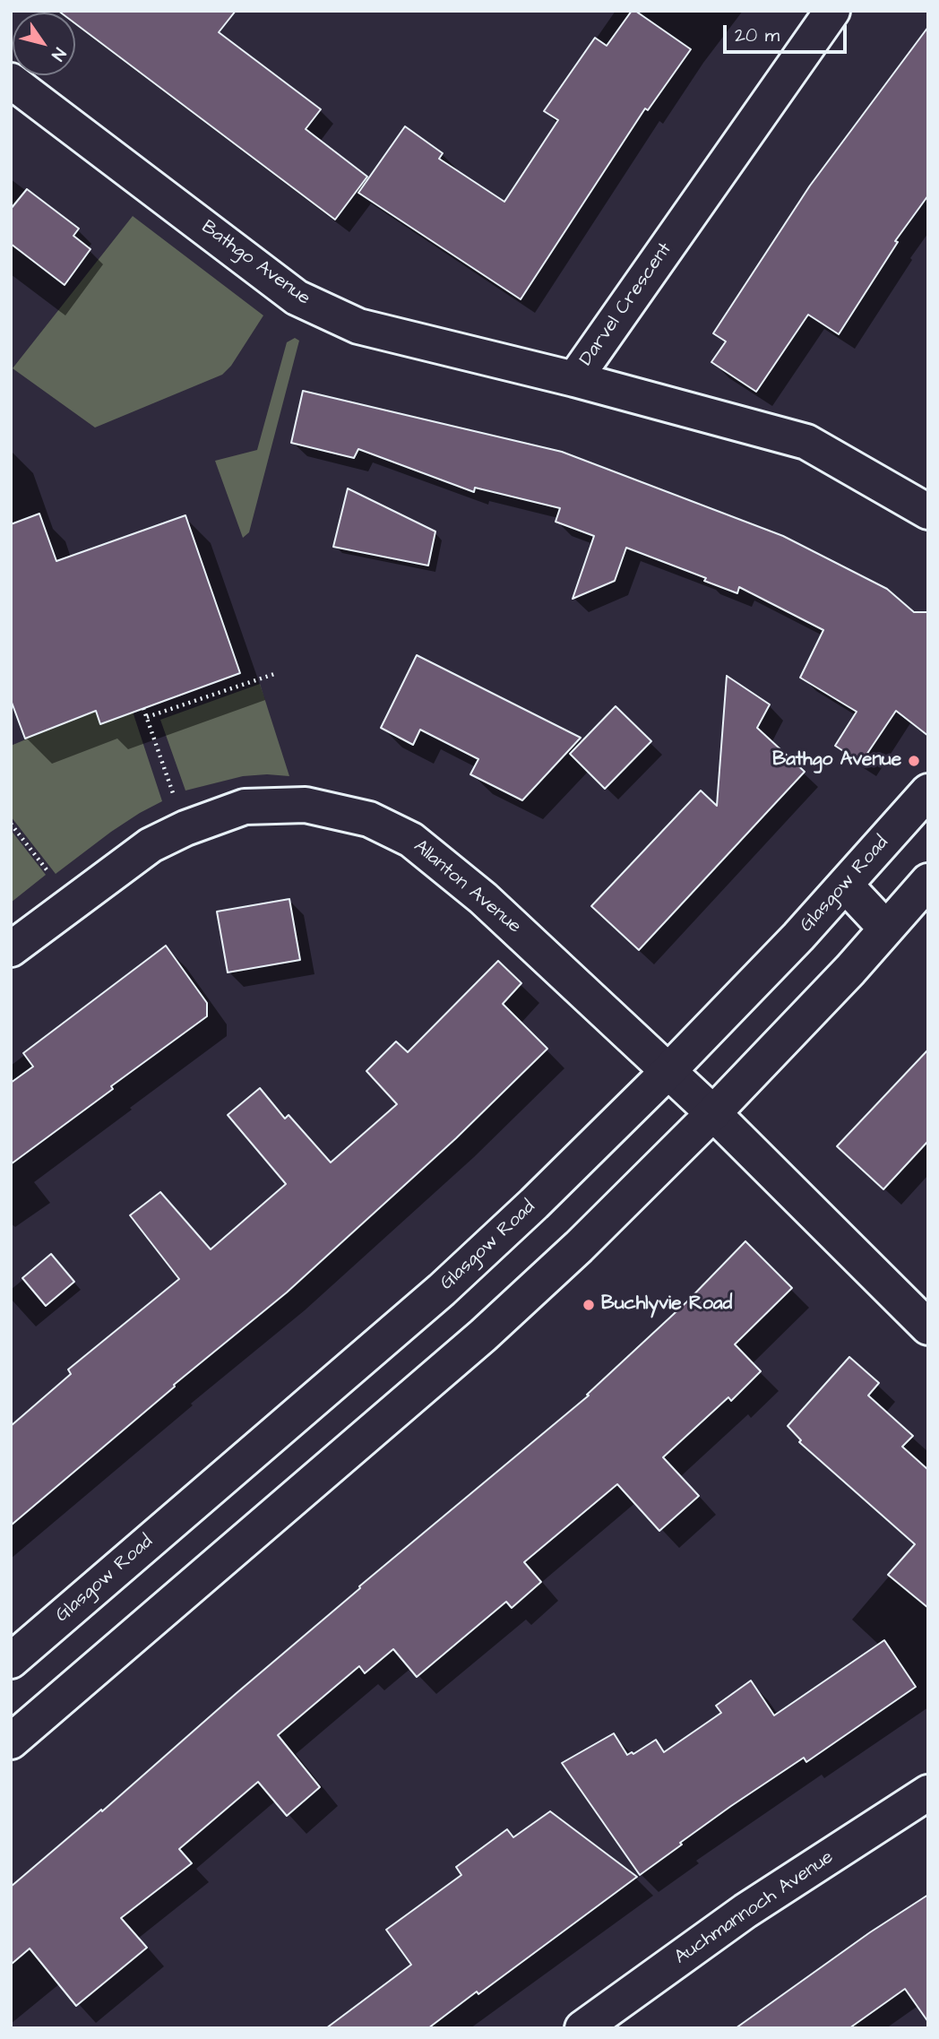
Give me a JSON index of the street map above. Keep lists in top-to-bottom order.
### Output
{
  "streets": {
    "street": [
      "Bathgo Avenue",
      "Darvel Crescent",
      "Glasgow Road",
      "Allanton Avenue",
      "Auchmannoch Avenue"
    ]
  },
  "crossings": [
    ["Bathgo Avenue", "Darvel Crescent"],
    ["Glasgow Road", "Allanton Avenue"]
  ],
  "places": ["Bathgo Avenue", "Buchlyvie Road"],
  "scale_bar": "20 m",
  "north": "bottom right"
}
